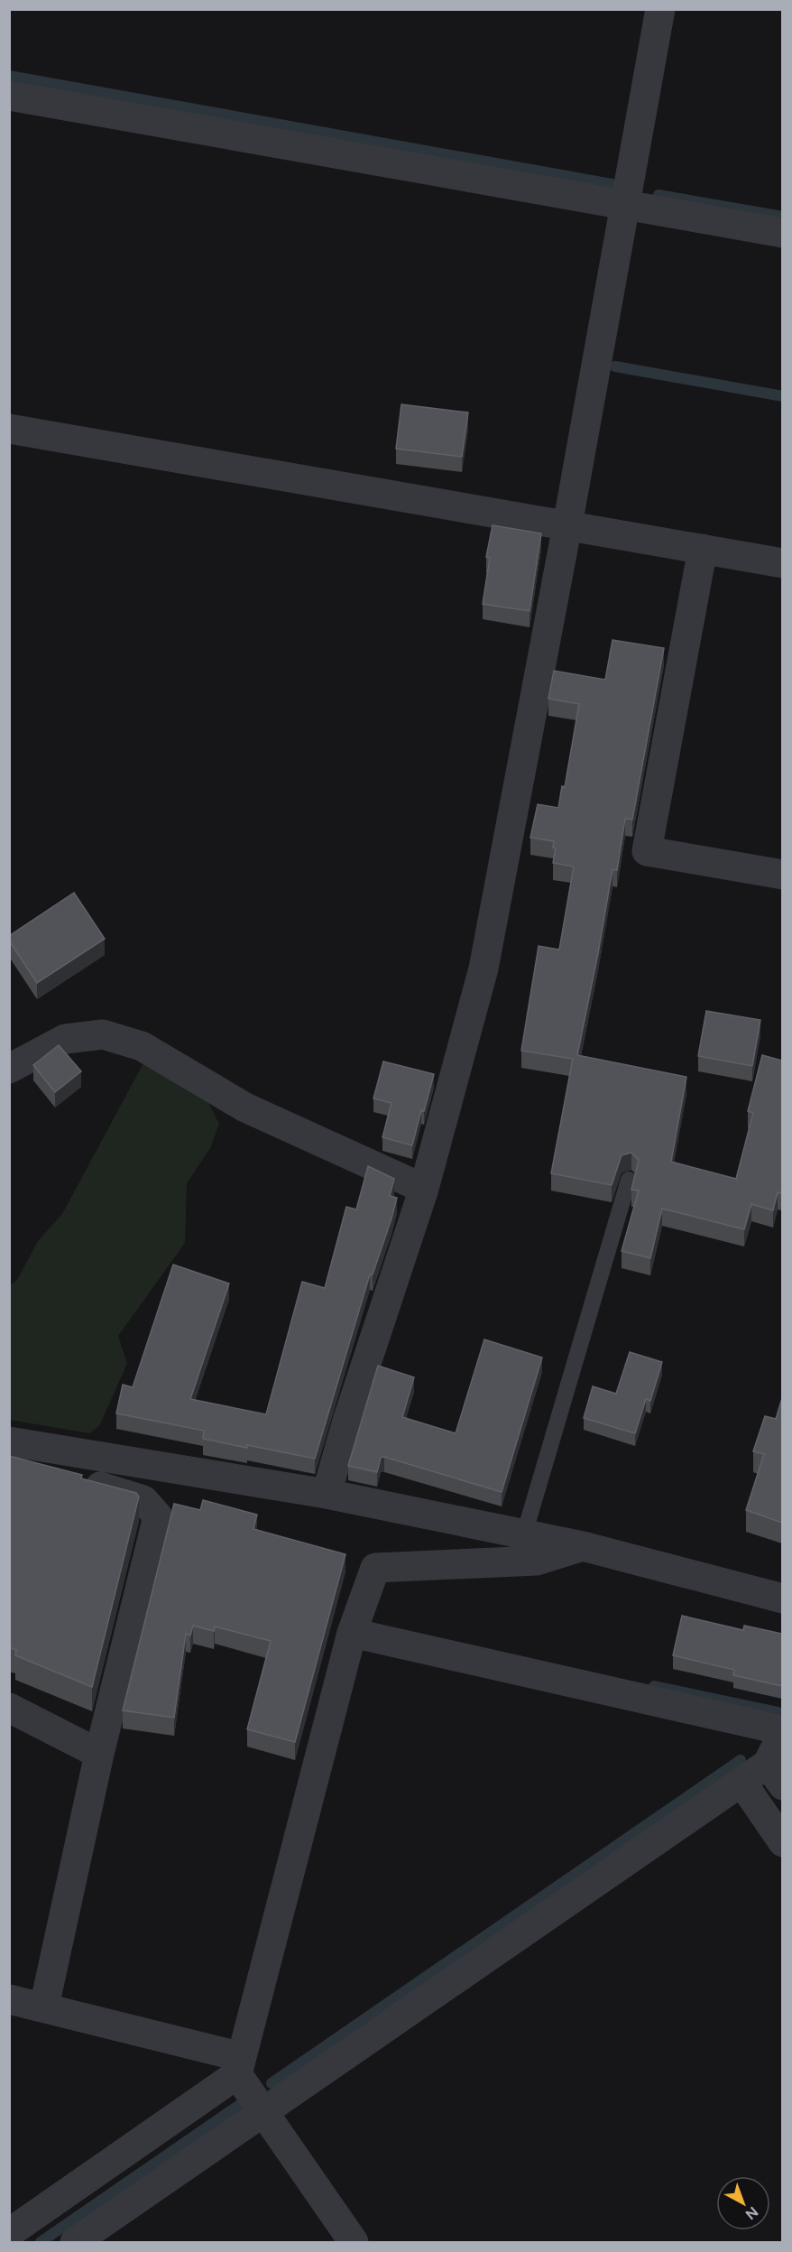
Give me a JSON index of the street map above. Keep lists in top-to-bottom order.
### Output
{
  "north": "bottom right"
}
